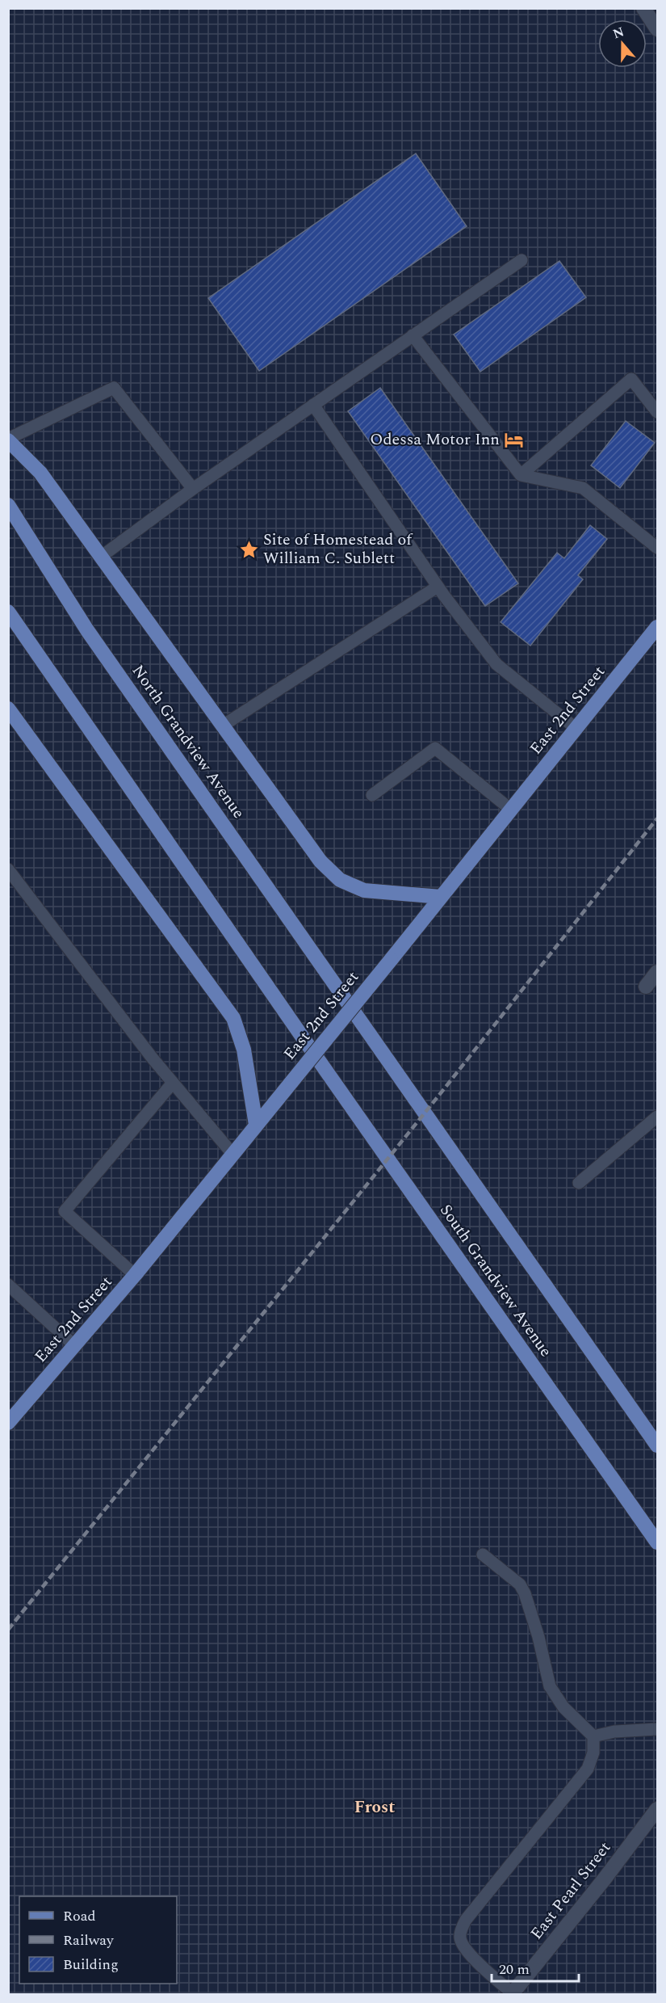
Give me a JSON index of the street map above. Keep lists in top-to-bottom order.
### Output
{
  "streets": {
    "main road": ["East 2nd Street", "North Grandview Avenue", "South Grandview Avenue"],
    "street": ["East Pearl Street"]
  },
  "districts": ["Frost"],
  "places": {
    "hotel": ["Odessa Motor Inn"],
    "place": ["Site of Homestead of William C. Sublett"]
  },
  "legend": ["Road", "Railway", "Building"],
  "scale_bar": "20 m",
  "north": "top"
}
